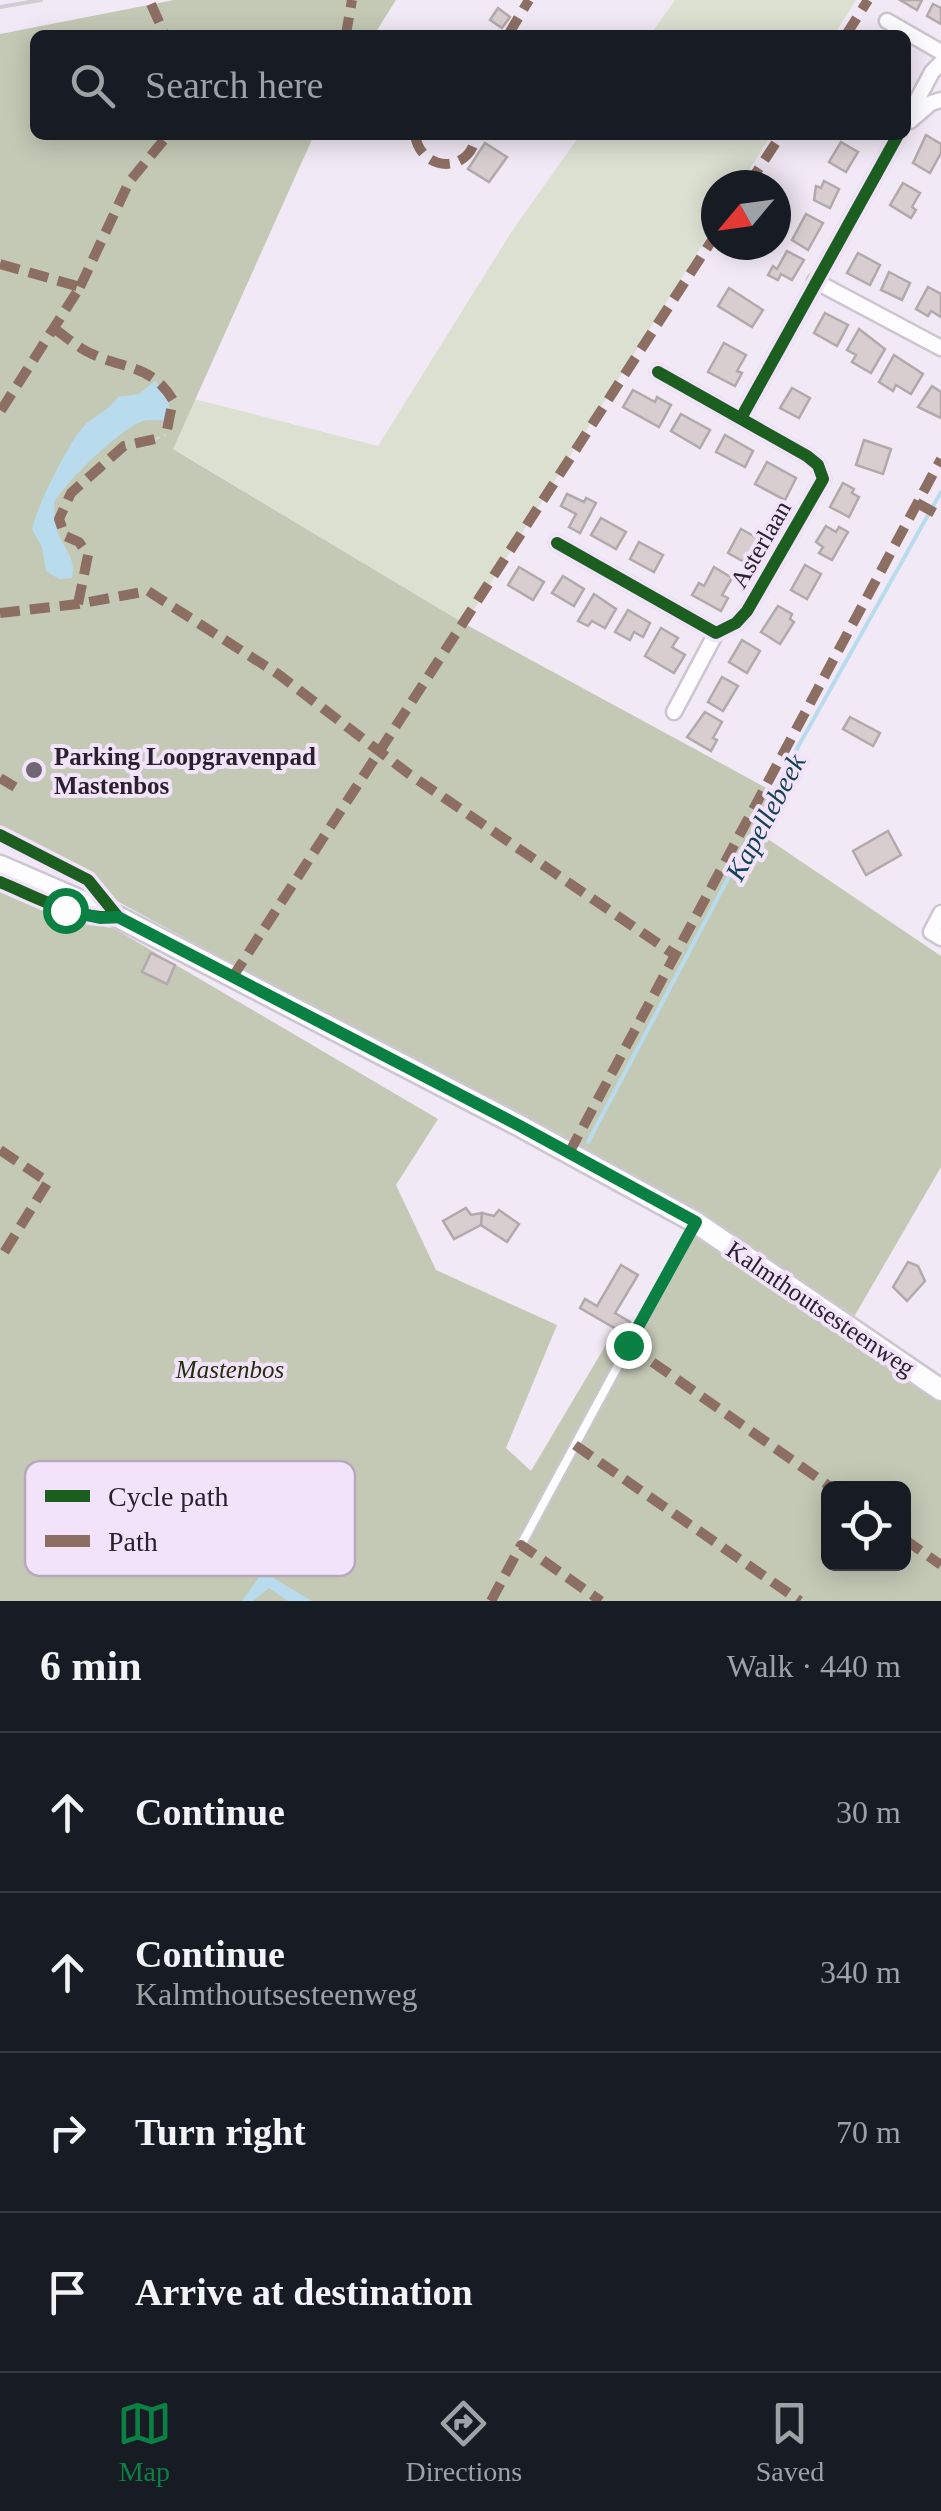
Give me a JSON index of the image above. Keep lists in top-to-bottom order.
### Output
{
  "streets": {
    "main road": ["Kalmthoutsesteenweg"],
    "street": ["Asterlaan"]
  },
  "water": ["Kapellebeek"],
  "parks": ["Mastenbos"],
  "places": ["Parking Loopgravenpad Mastenbos"],
  "legend": ["Cycle path", "Path"],
  "north": "bottom left",
  "page": {
    "search": "Search here",
    "heading": ["6 min", "Walk · 440 m"],
    "list": [
      ["Continue", "30 m"],
      ["Continue", "Kalmthoutsesteenweg", "340 m"],
      ["Turn right", "70 m"],
      "Arrive at destination"
    ],
    "nav": ["Map", "Directions", "Saved"]
  }
}
